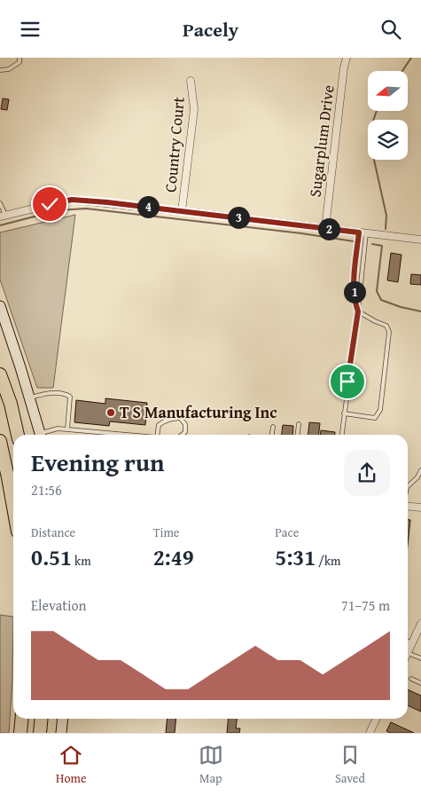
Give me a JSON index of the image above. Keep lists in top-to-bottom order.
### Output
{
  "streets": {
    "street": ["Sugarplum Drive", "Country Court"]
  },
  "places": ["T S Manufacturing Inc"],
  "north": "left",
  "page": {
    "header": "Pacely",
    "pins": [
      "4",
      "3",
      "2",
      "1"
    ],
    "heading": ["Evening run", "21:56"],
    "stats": [
      ["Distance", "0.51 km"],
      ["Time", "2:49"],
      ["Pace", "5:31 /km"]
    ],
    "chart": ["Elevation", "71–75 m"],
    "tabs": ["Home", "Map", "Saved"]
  }
}
